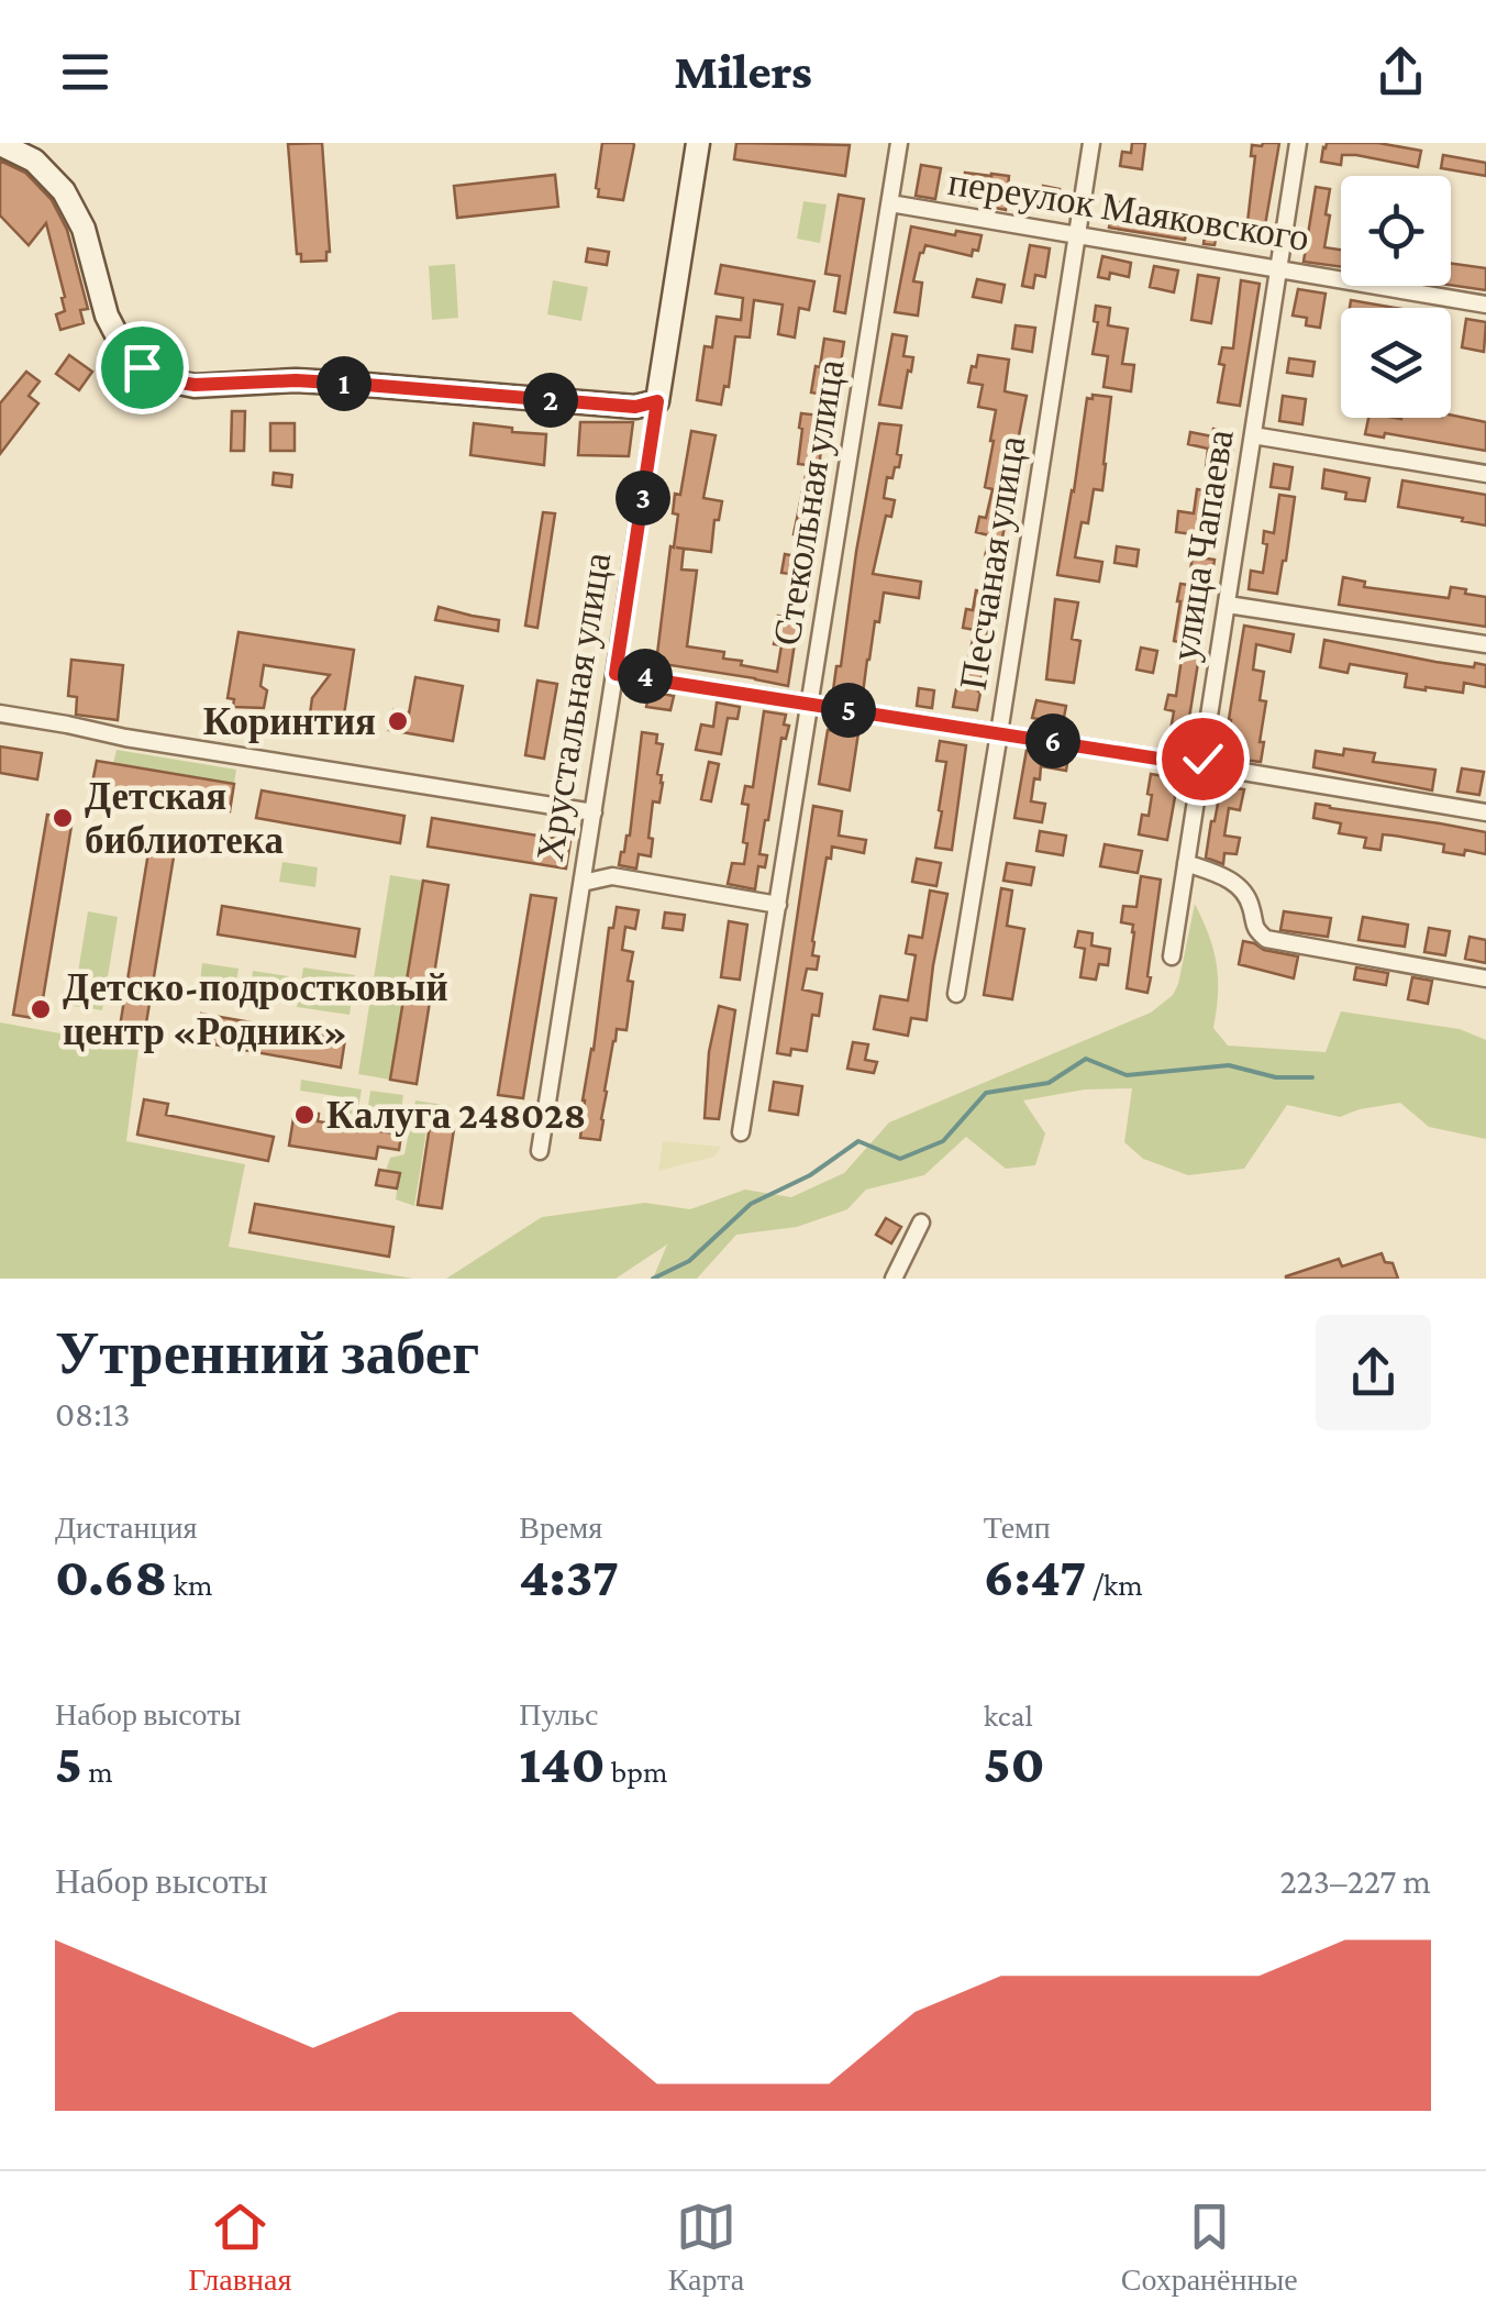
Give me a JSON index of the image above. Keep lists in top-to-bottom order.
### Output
{
  "streets": {
    "main road": ["Хрустальная улица"],
    "street": [
      "переулок Маяковского",
      "Стекольная улица",
      "улица Чапаева",
      "Песчаная улица"
    ]
  },
  "crossings": [
    ["переулок Маяковского", "Стекольная улица"],
    ["переулок Маяковского", "улица Чапаева"],
    ["переулок Маяковского", "Песчаная улица"]
  ],
  "places": [
    "Коринтия",
    "Детская библиотека",
    "Детско-подростковый центр «Родник»",
    "Калуга 248028"
  ],
  "page": {
    "header": "Milers",
    "pins": [
      "1",
      "2",
      "3",
      "4",
      "5",
      "6"
    ],
    "heading": ["Утренний забег", "08:13"],
    "stats": [
      ["Дистанция", "0.68 km"],
      ["Время", "4:37"],
      ["Темп", "6:47 /km"],
      ["Набор высоты", "5 m"],
      ["Пульс", "140 bpm"],
      ["kcal", "50"]
    ],
    "chart": ["Набор высоты", "223–227 m"],
    "tabs": ["Главная", "Карта", "Сохранённые"]
  }
}
